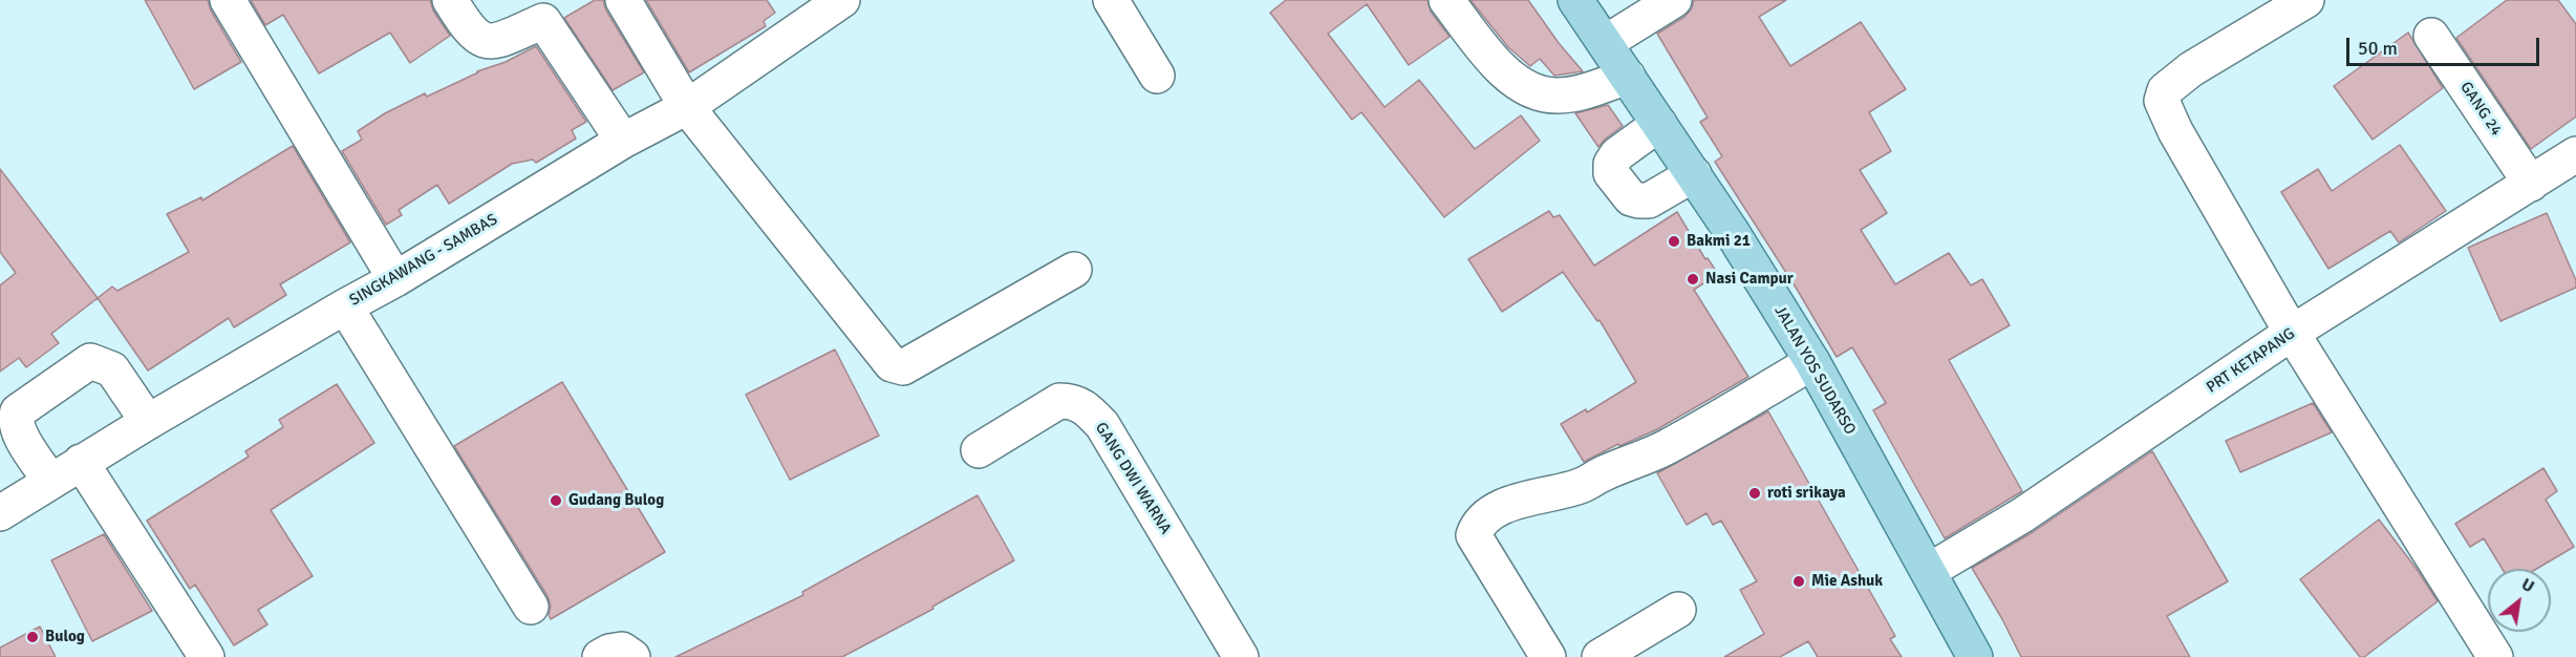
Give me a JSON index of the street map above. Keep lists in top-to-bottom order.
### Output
{
  "streets": {
    "main road": ["JALAN YOS SUDARSO"],
    "street": [
      "GANG 24",
      "SINGKAWANG - SAMBAS",
      "PRT KETAPANG",
      "GANG DWI WARNA"
    ]
  },
  "crossings": [
    ["GANG 24", "PRT KETAPANG"],
    ["PRT KETAPANG", "JALAN YOS SUDARSO"]
  ],
  "places": [
    "Bakmi 21",
    "Nasi Campur",
    "roti srikaya",
    "Gudang Bulog",
    "Mie Ashuk",
    "Bulog"
  ],
  "scale_bar": "50 m",
  "north": "top right"
}
